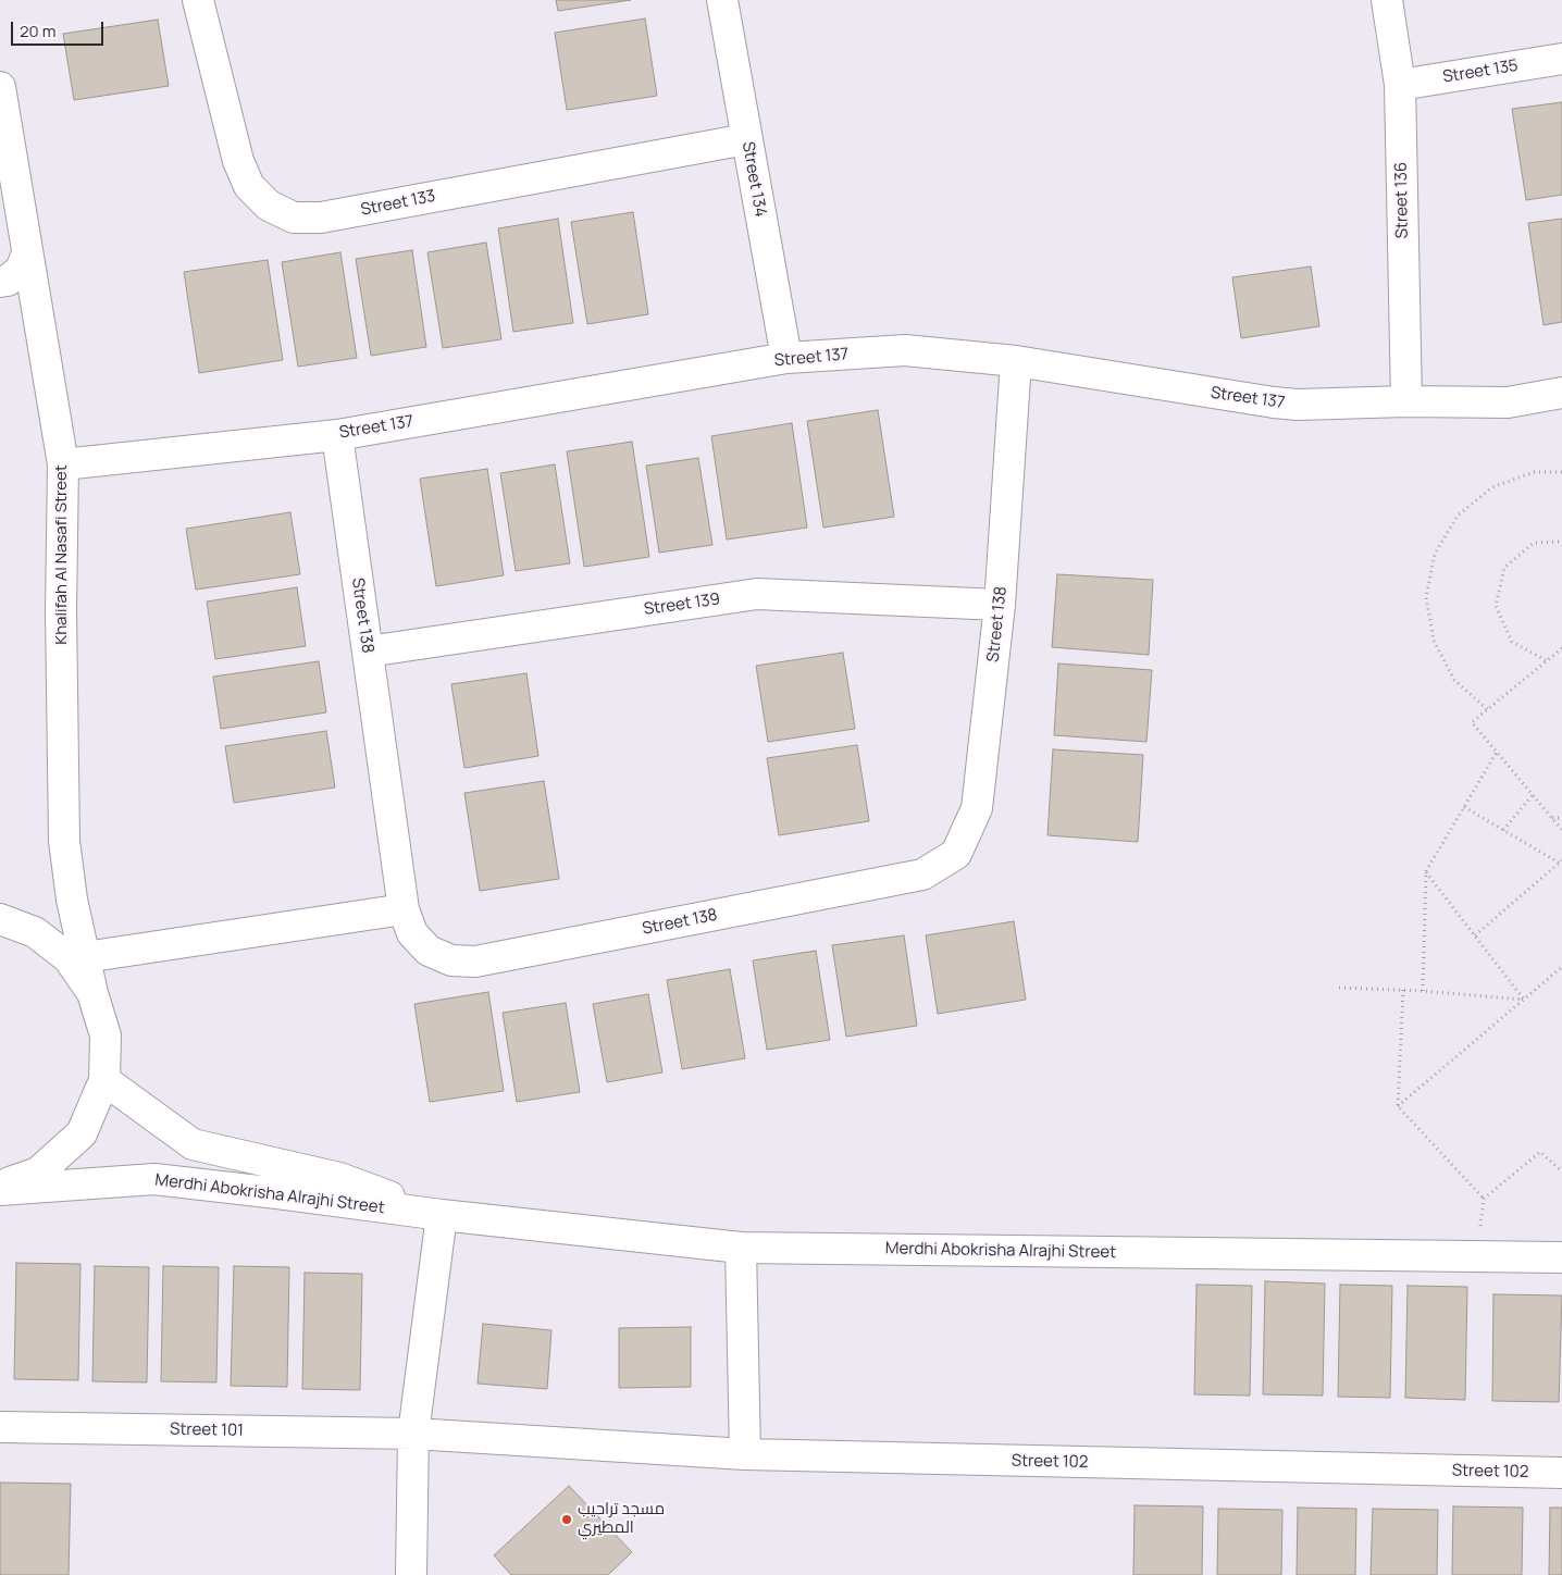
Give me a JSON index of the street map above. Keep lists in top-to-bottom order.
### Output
{
  "streets": {
    "street": [
      "Street 135",
      "Street 134",
      "Street 136",
      "Street 133",
      "Street 137",
      "Khalifah Al Nasafi Street",
      "Street 139",
      "Street 138",
      "Merdhi Abokrisha Alrajhi Street",
      "Street 101",
      "Street 102"
    ]
  },
  "crossings": [
    ["Street 135", "Street 136"],
    ["Street 134", "Street 133"],
    ["Street 134", "Street 137"],
    ["Street 136", "Street 137"],
    ["Street 137", "Khalifah Al Nasafi Street"],
    ["Street 137", "Street 138"],
    ["Street 139", "Street 138"],
    ["Street 101", "Street 102"]
  ],
  "places": ["مسجد تراحيب المطيري"],
  "scale_bar": "20 m"
}
